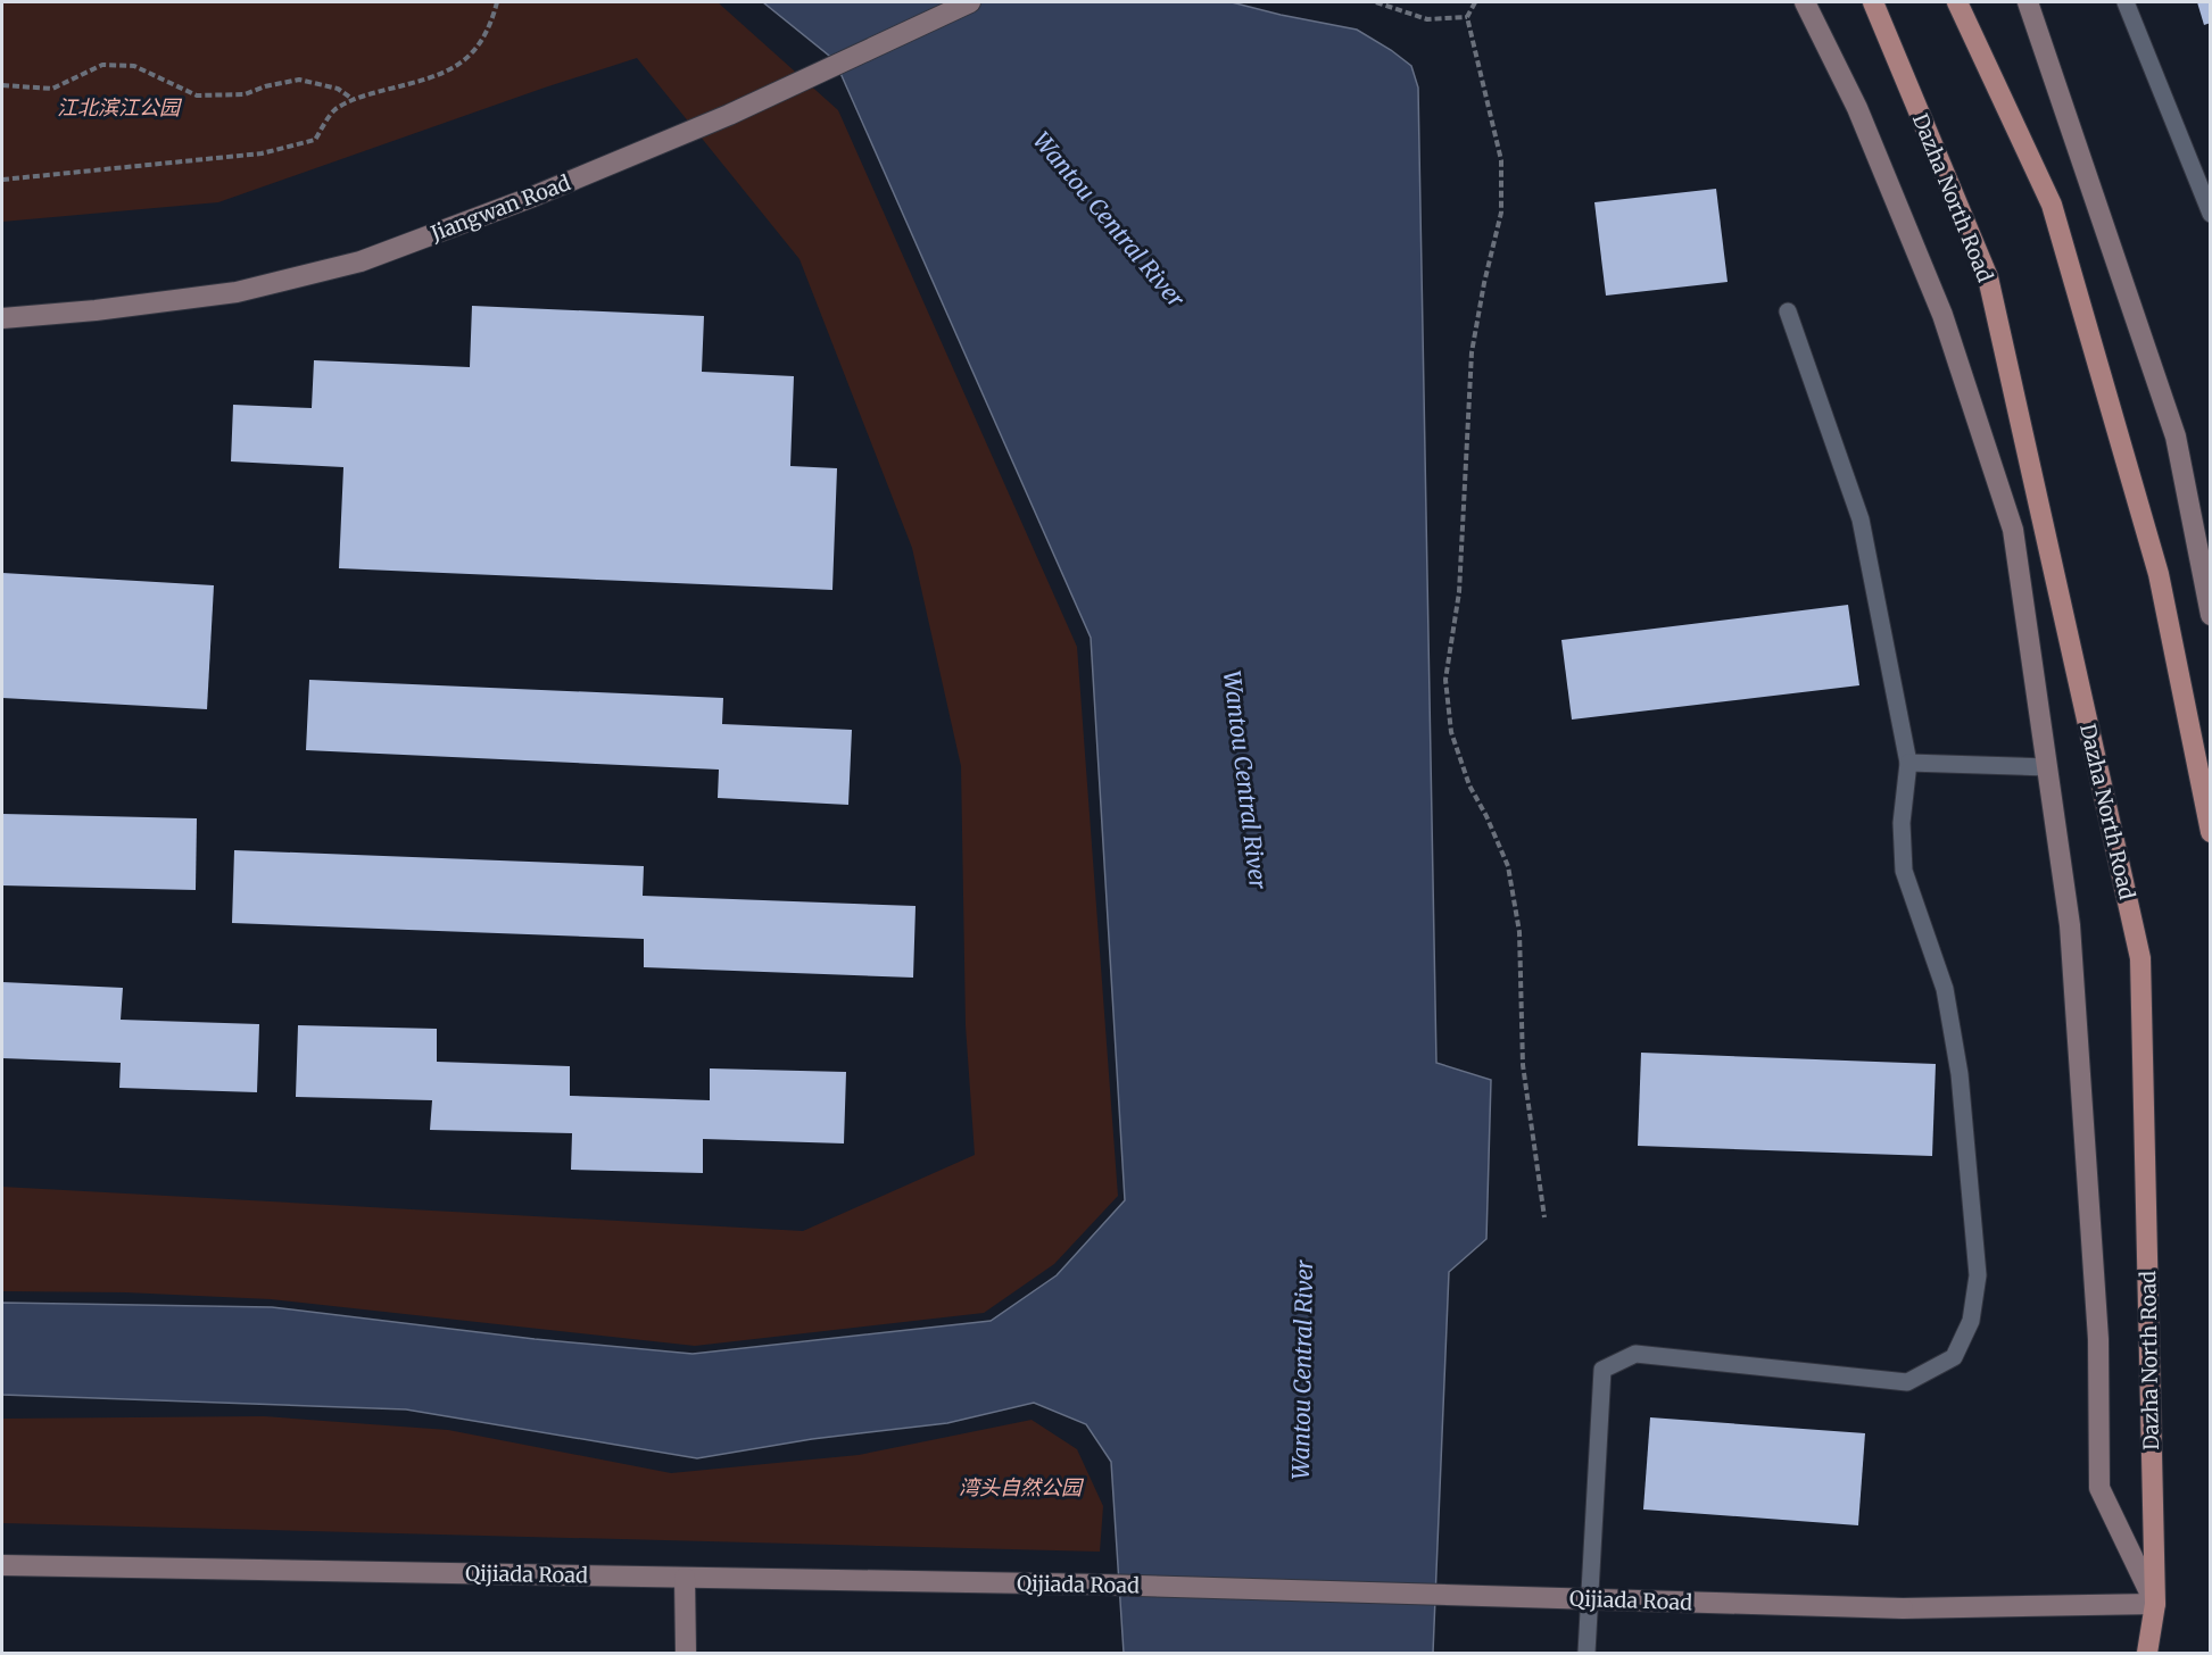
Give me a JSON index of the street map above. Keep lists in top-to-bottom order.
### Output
{
  "streets": {
    "main road": ["Dazha North Road"],
    "street": ["Jiangwan Road", "Qijiada Road"]
  },
  "crossings": [
    ["Dazha North Road", "Qijiada Road"]
  ],
  "water": ["Wantou Central River"],
  "parks": ["江北滨江公园", "湾头自然公园"]
}
